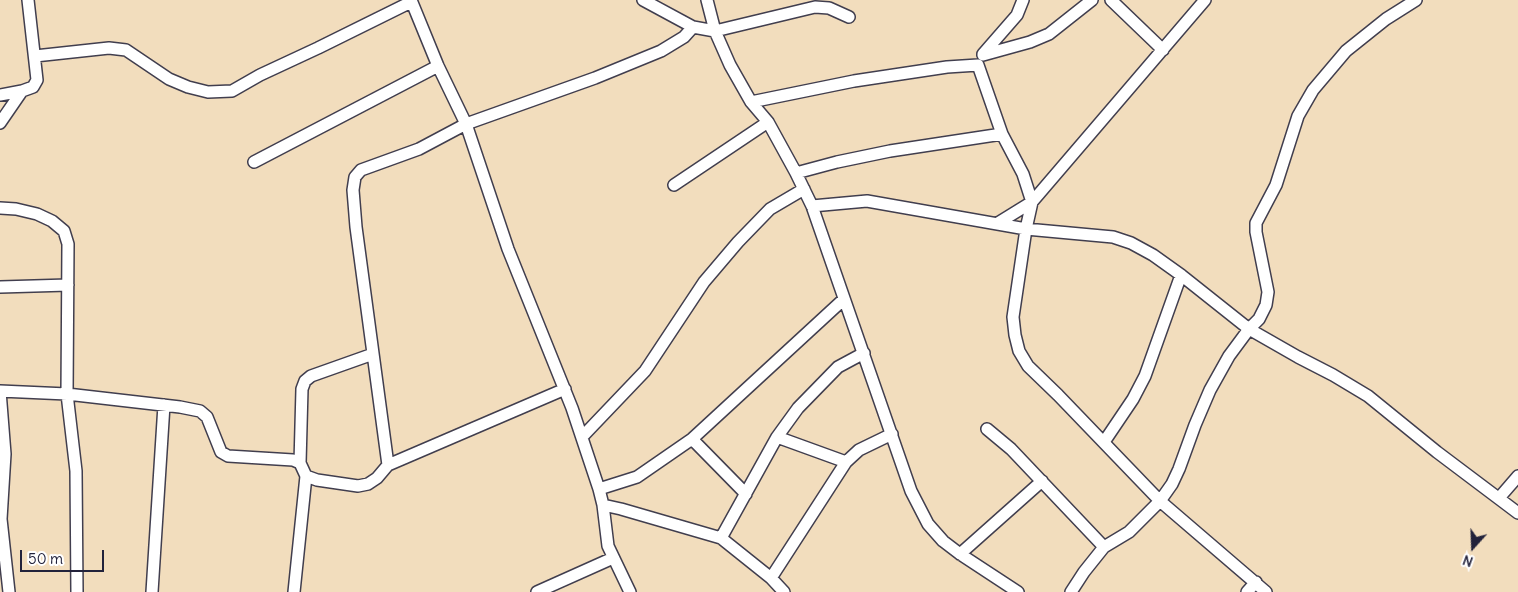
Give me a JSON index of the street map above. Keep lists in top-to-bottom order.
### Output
{
  "scale_bar": "50 m",
  "north": "bottom"
}
